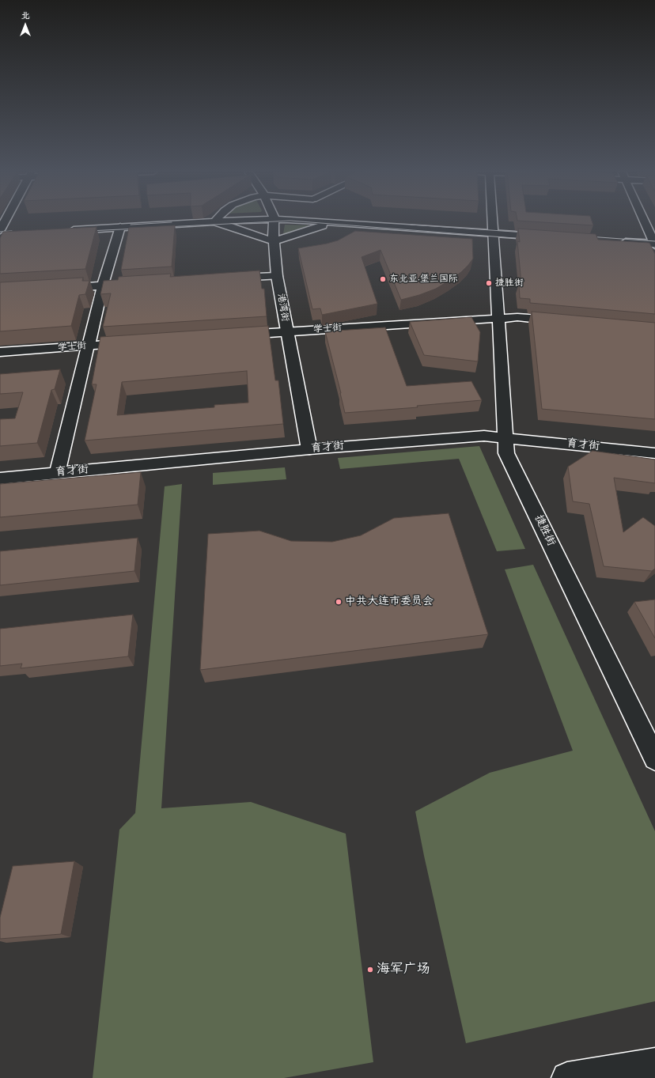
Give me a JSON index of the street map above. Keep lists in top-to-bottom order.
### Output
{
  "streets": {
    "street": [
      "港湾街",
      "学士街",
      "育才街",
      "捷胜街"
    ]
  },
  "crossings": [
    ["港湾街", "学士街"],
    ["港湾街", "育才街"],
    ["学士街", "捷胜街"],
    ["育才街", "捷胜街"]
  ],
  "places": [
    "东北亚·堡兰国际",
    "捷胜街",
    "中共大连市委员会",
    "海军广场"
  ],
  "north": "top"
}
